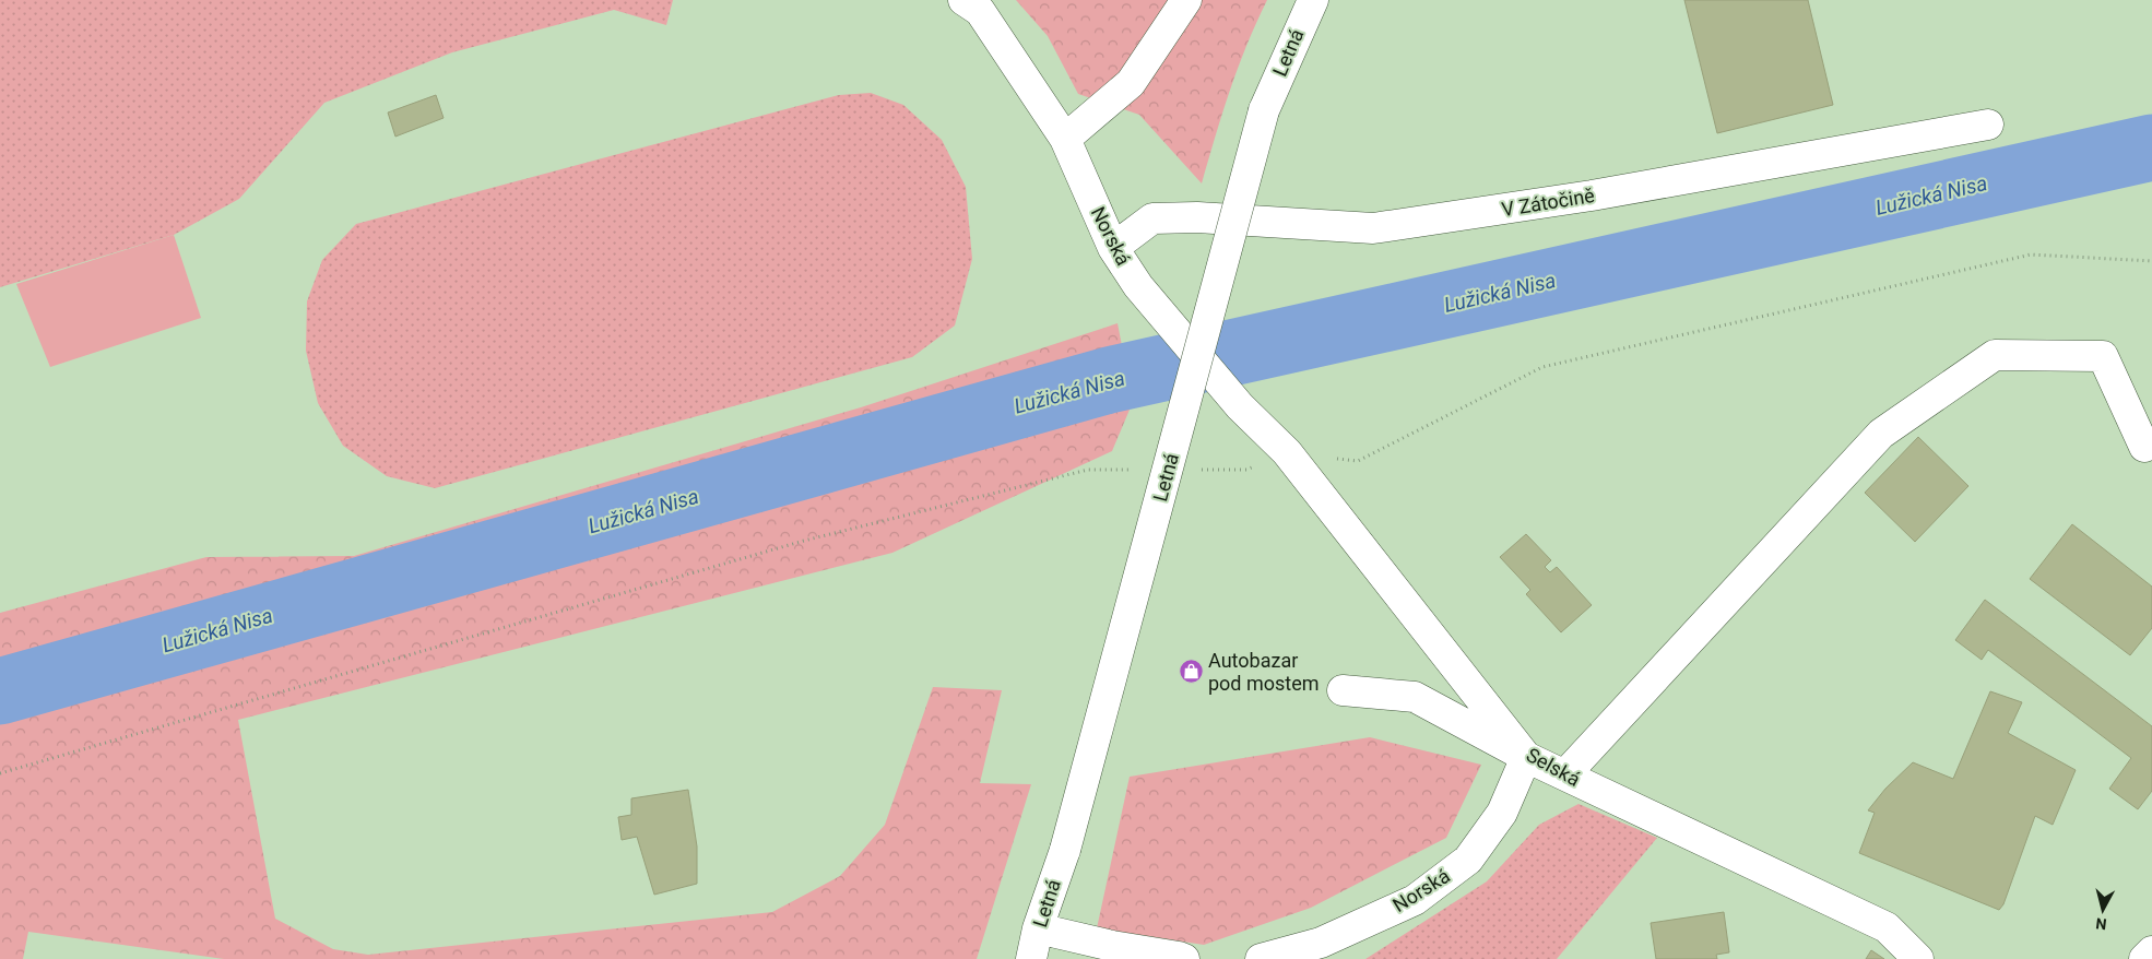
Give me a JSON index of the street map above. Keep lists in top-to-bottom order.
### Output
{
  "streets": {
    "street": [
      "Letná",
      "V Zátočině",
      "Norská",
      "Selská"
    ]
  },
  "crossings": [
    ["V Zátočině", "Norská"],
    ["Norská", "Selská"]
  ],
  "water": ["Lužická Nisa"],
  "places": {
    "shop": ["Autobazar pod mostem"]
  },
  "north": "bottom"
}
